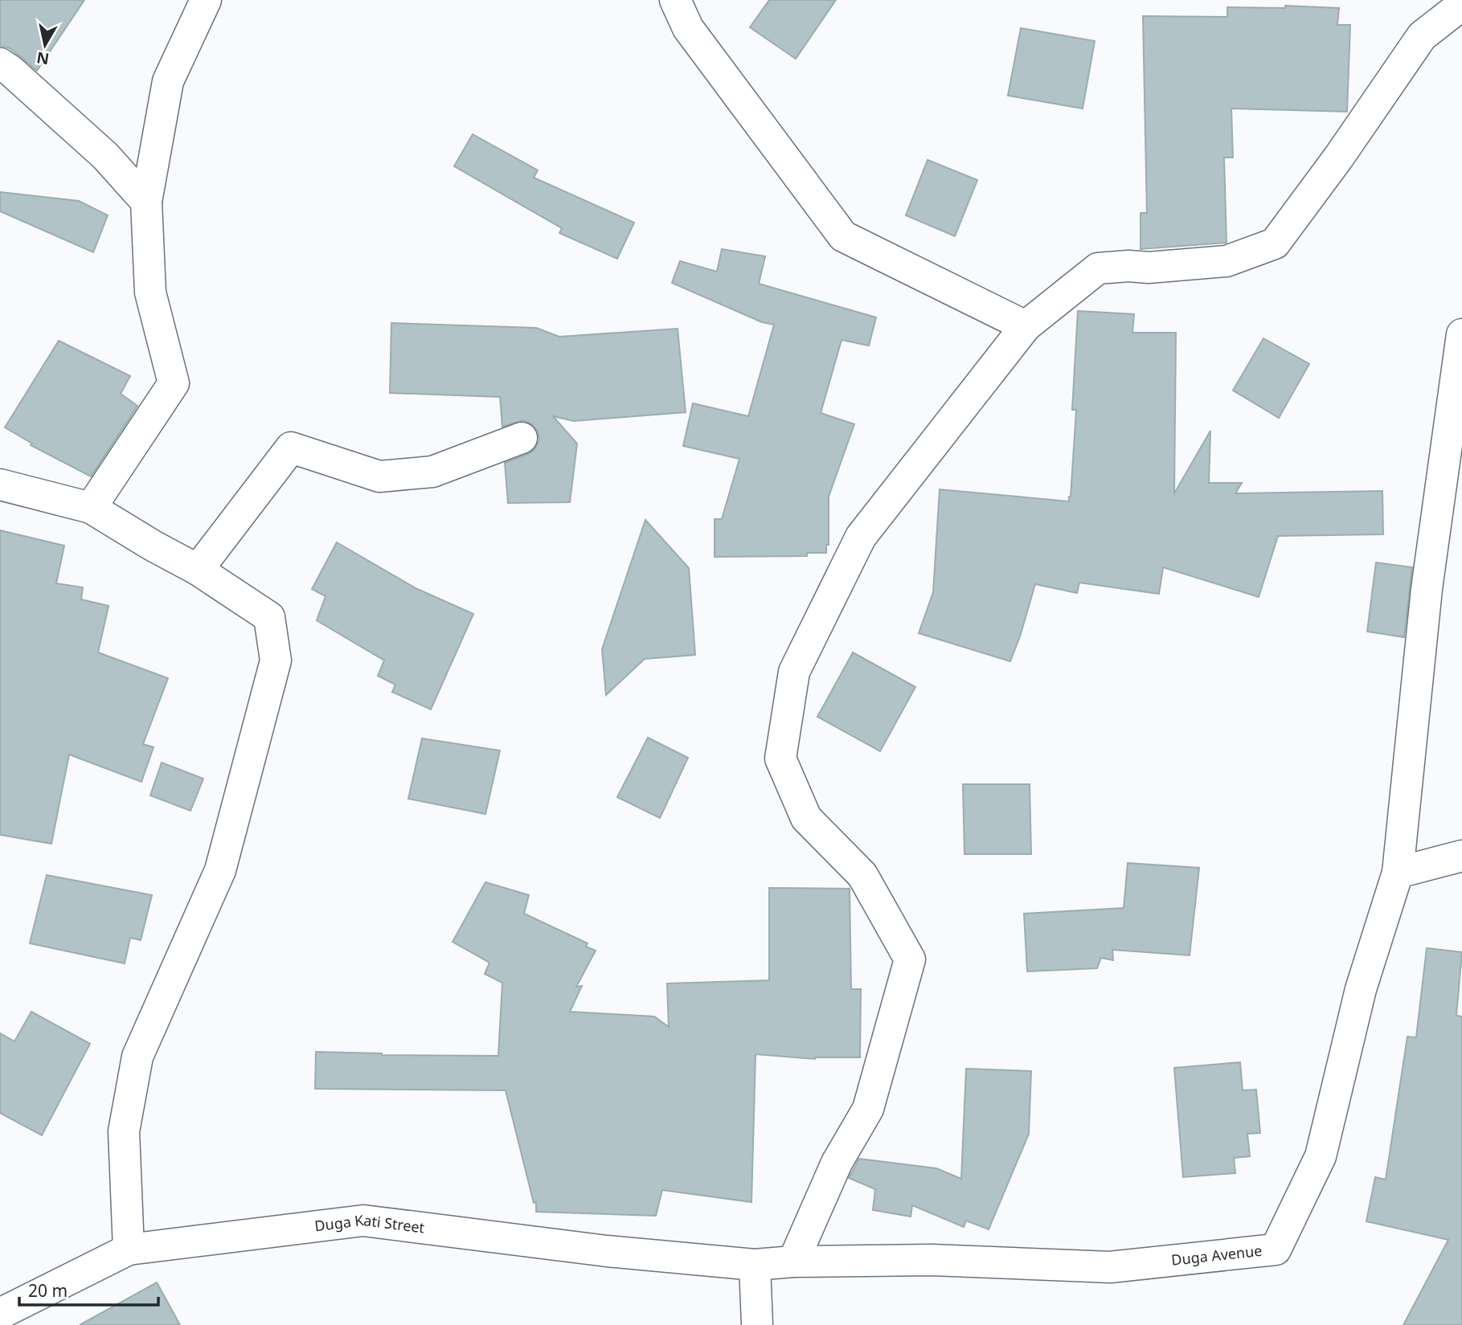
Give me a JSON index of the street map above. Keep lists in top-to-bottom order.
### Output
{
  "streets": {
    "street": ["Duga Kati Street", "Duga Avenue"]
  },
  "crossings": [
    ["Duga Kati Street", "Duga Avenue"]
  ],
  "scale_bar": "20 m",
  "north": "bottom"
}
